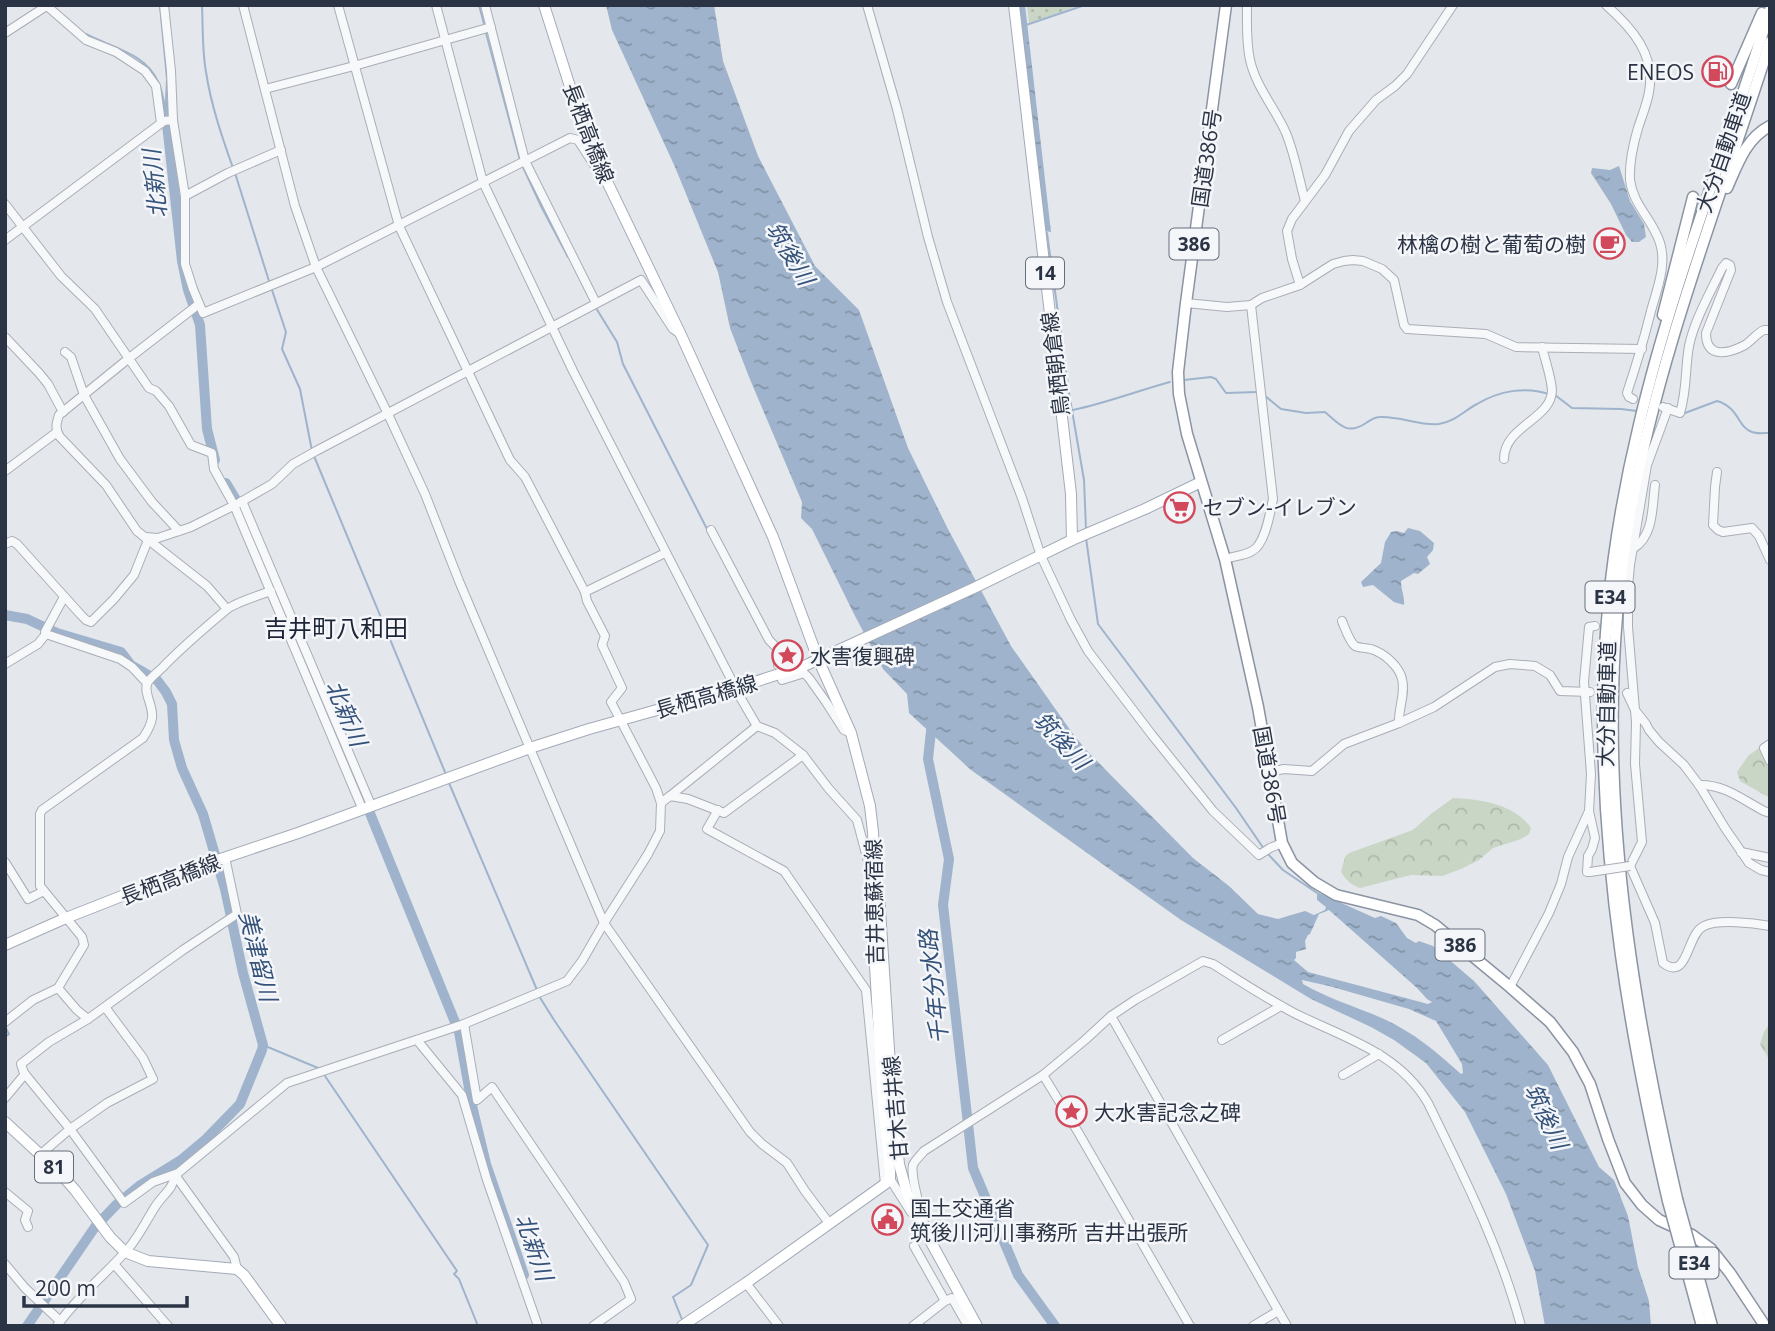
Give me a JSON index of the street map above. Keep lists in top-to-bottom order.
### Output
{
  "streets": {
    "highway": [
      "大分自動車道",
      "国道386号",
      "386",
      "E34"
    ],
    "main road": [
      "長栖高橋線",
      "14",
      "鳥栖朝倉線",
      "吉井恵蘇宿線",
      "甘木吉井線",
      "81"
    ]
  },
  "crossings": [
    ["長栖高橋線", "吉井恵蘇宿線"],
    ["吉井恵蘇宿線", "甘木吉井線"]
  ],
  "districts": ["吉井町八和田"],
  "water": [
    "北新川",
    "筑後川",
    "美津留川",
    "千年分水路"
  ],
  "places": {
    "fuel station": ["ENEOS"],
    "cafe": ["林檎の樹と葡萄の樹"],
    "supermarket": ["セブン-イレブン"],
    "place": ["水害復興碑", "大水害記念之碑"],
    "public building": ["国土交通省 筑後川河川事務所 吉井出張所"]
  },
  "scale_bar": "200 m"
}
